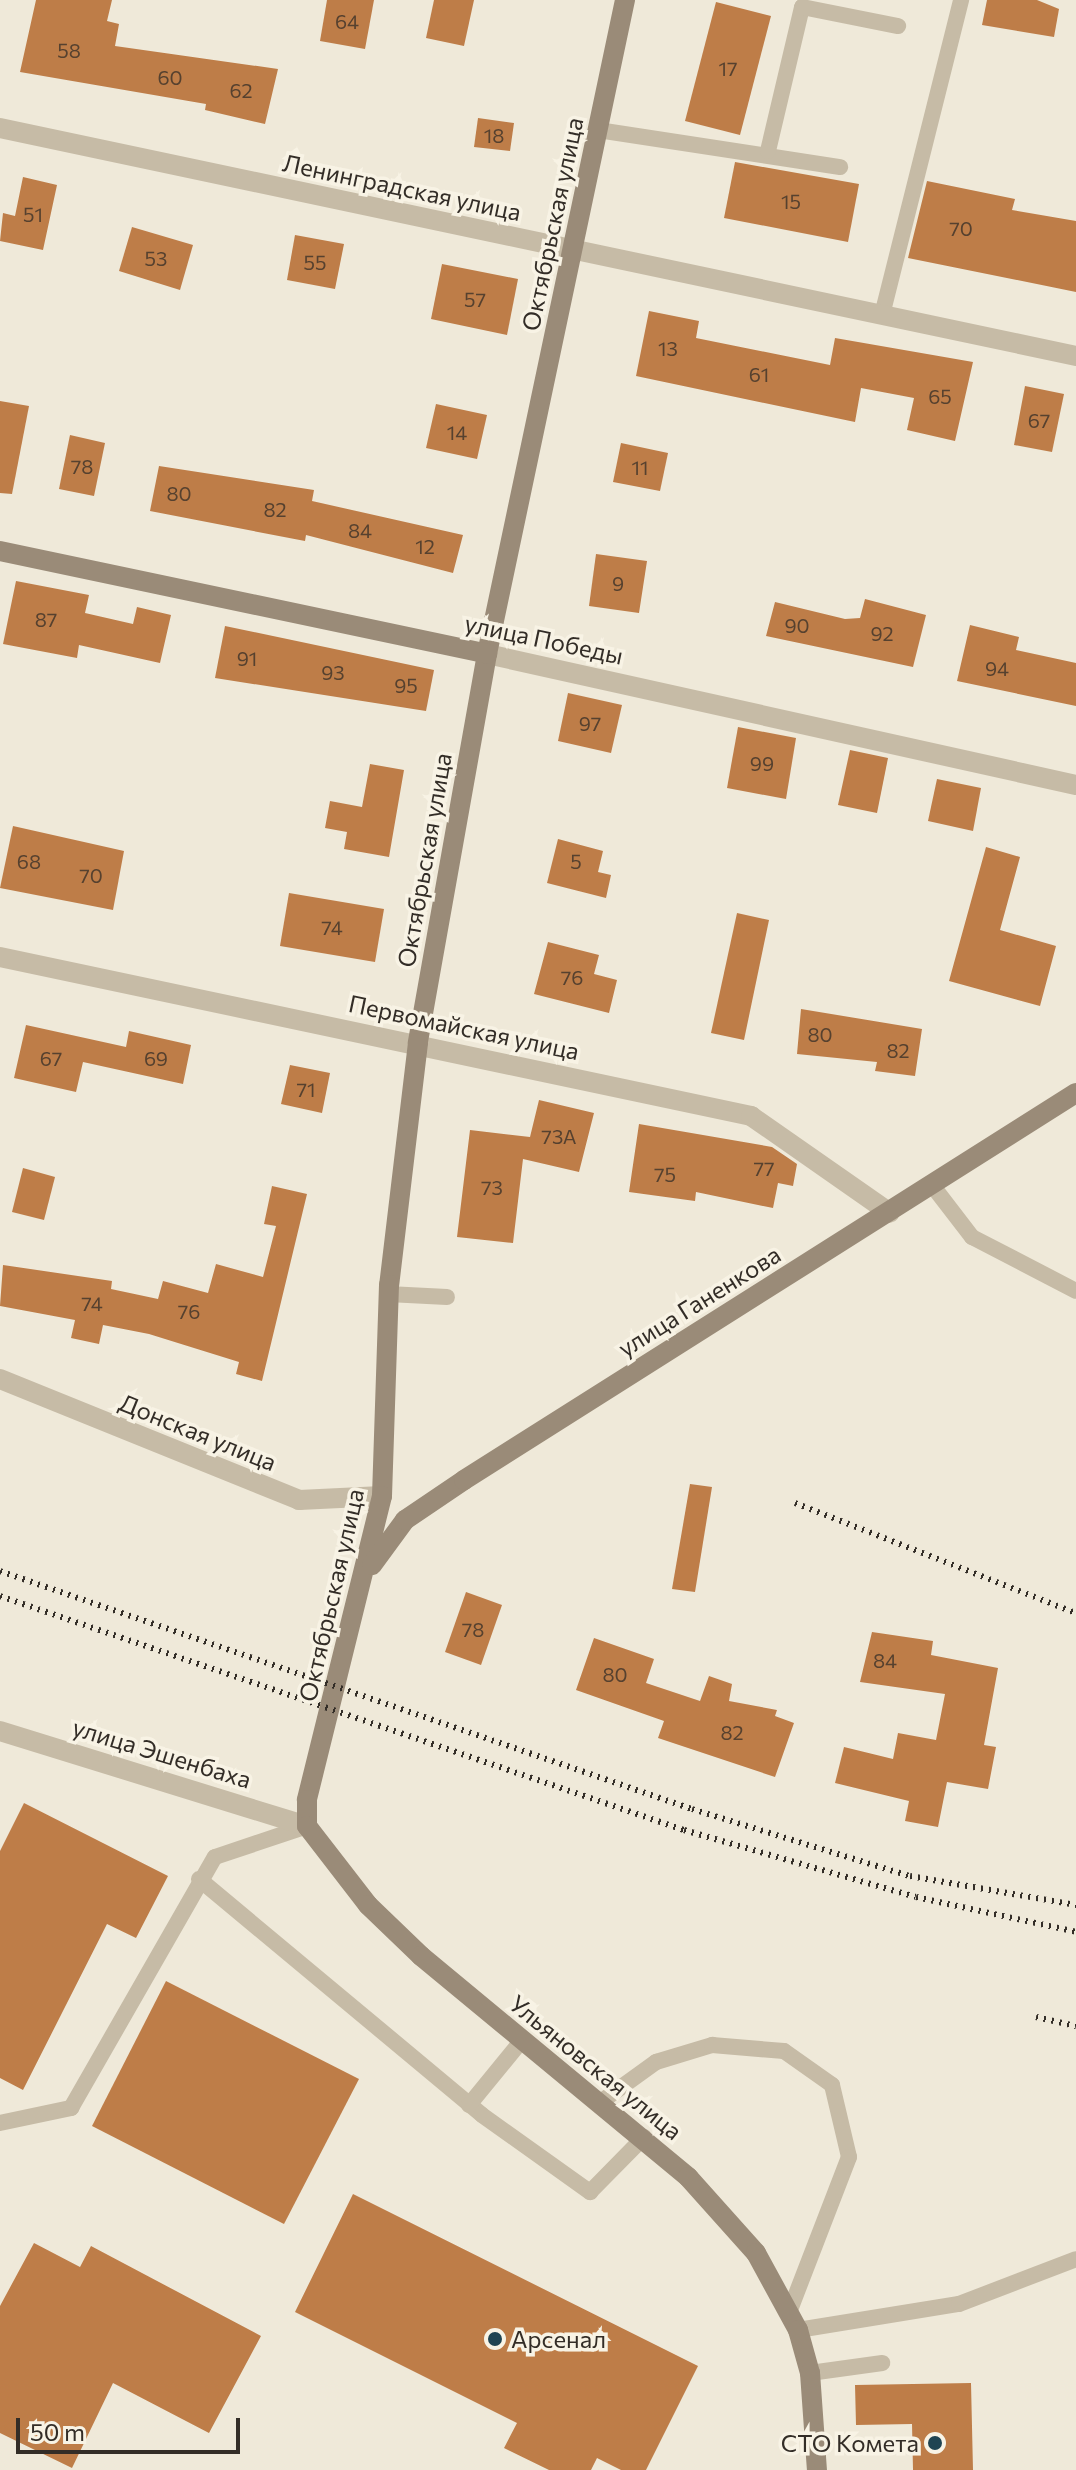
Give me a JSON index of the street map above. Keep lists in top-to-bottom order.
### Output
{
  "streets": {
    "main road": [
      "Октябрьская улица",
      "улица Победы",
      "улица Ганенкова",
      "Ульяновская улица"
    ],
    "street": [
      "Ленинградская улица",
      "Первомайская улица",
      "Донская улица",
      "улица Эшенбаха"
    ]
  },
  "crossings": [
    ["Ленинградская улица", "Октябрьская улица"],
    ["Октябрьская улица", "улица Победы"],
    ["Октябрьская улица", "Первомайская улица"],
    ["Октябрьская улица", "улица Ганенкова"],
    ["Октябрьская улица", "Донская улица"],
    ["Октябрьская улица", "улица Эшенбаха"],
    ["Октябрьская улица", "Ульяновская улица"],
    ["Первомайская улица", "улица Ганенкова"],
    ["улица Эшенбаха", "Ульяновская улица"]
  ],
  "places": ["Арсенал", "СТО Комета"],
  "house_numbers": [
    "64",
    "58",
    "17",
    "60",
    "62",
    "18",
    "15",
    "51",
    "70",
    "53",
    "55",
    "57",
    "13",
    "61",
    "65",
    "67",
    "14",
    "78",
    "11",
    "80",
    "82",
    "84",
    "12",
    "9",
    "87",
    "90",
    "92",
    "91",
    "94",
    "93",
    "95",
    "97",
    "99",
    "68",
    "5",
    "70",
    "74",
    "76",
    "80",
    "82",
    "67",
    "69",
    "71",
    "73А",
    "77",
    "75",
    "73",
    "74",
    "76",
    "78",
    "84",
    "80",
    "82"
  ],
  "scale_bar": "50 m"
}
